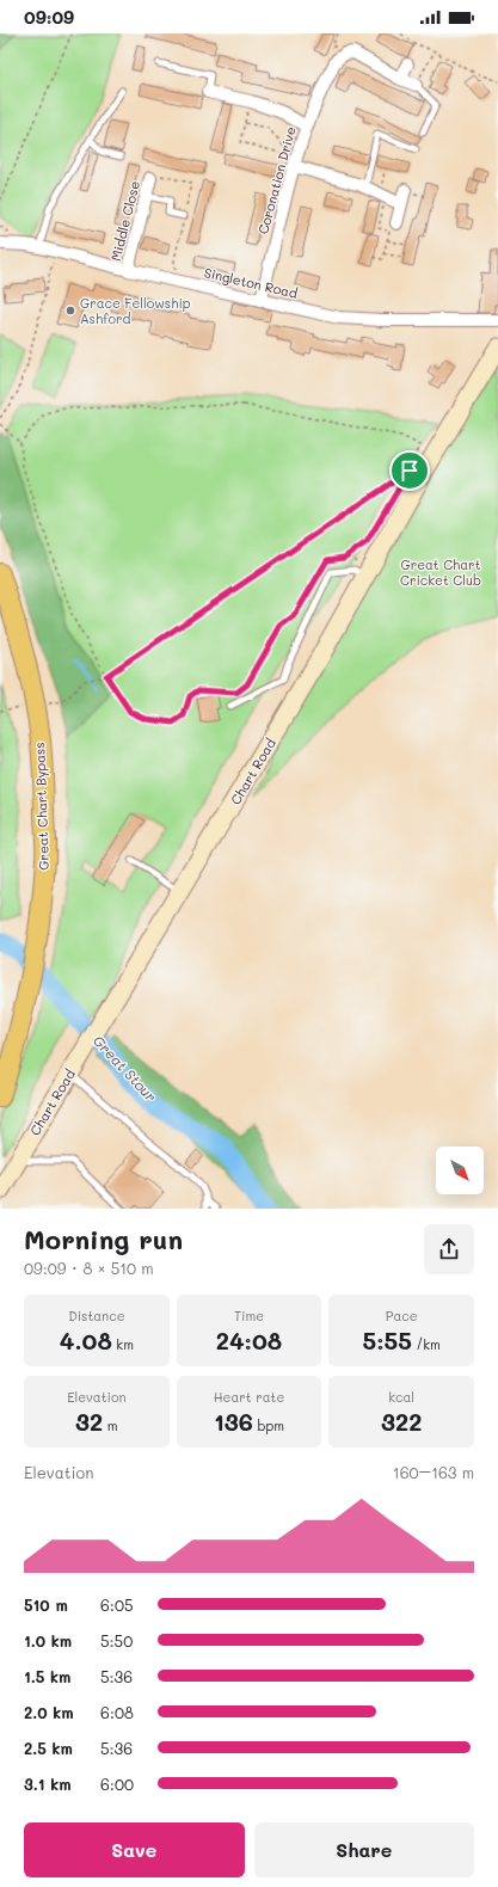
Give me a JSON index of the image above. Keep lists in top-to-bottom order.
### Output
{
  "streets": {
    "main road": ["Great Chart Bypass"],
    "street": [
      "Coronation Drive",
      "Middle Close",
      "Singleton Road",
      "Chart Road"
    ]
  },
  "crossings": [
    ["Coronation Drive", "Singleton Road"],
    ["Middle Close", "Singleton Road"]
  ],
  "water": ["Great Stour"],
  "parks": ["Great Chart Cricket Club"],
  "places": ["Grace Fellowship Ashford"],
  "north": "bottom right",
  "page": {
    "status": "09:09",
    "heading": ["Morning run", "09:09 · 8 × 510 m"],
    "stats": [
      ["Distance", "4.08 km"],
      ["Time", "24:08"],
      ["Pace", "5:55 /km"],
      ["Elevation", "32 m"],
      ["Heart rate", "136 bpm"],
      ["kcal", "322"]
    ],
    "chart": ["Elevation", "160–163 m"],
    "list": [
      {
        "name": "510 m",
        "note": "6:05"
      },
      {
        "name": "1.0 km",
        "note": "5:50"
      },
      {
        "name": "1.5 km",
        "note": "5:36"
      },
      {
        "name": "2.0 km",
        "note": "6:08"
      },
      {
        "name": "2.5 km",
        "note": "5:36"
      },
      {
        "name": "3.1 km",
        "note": "6:00"
      }
    ],
    "buttons": ["Save", "Share"]
  }
}
